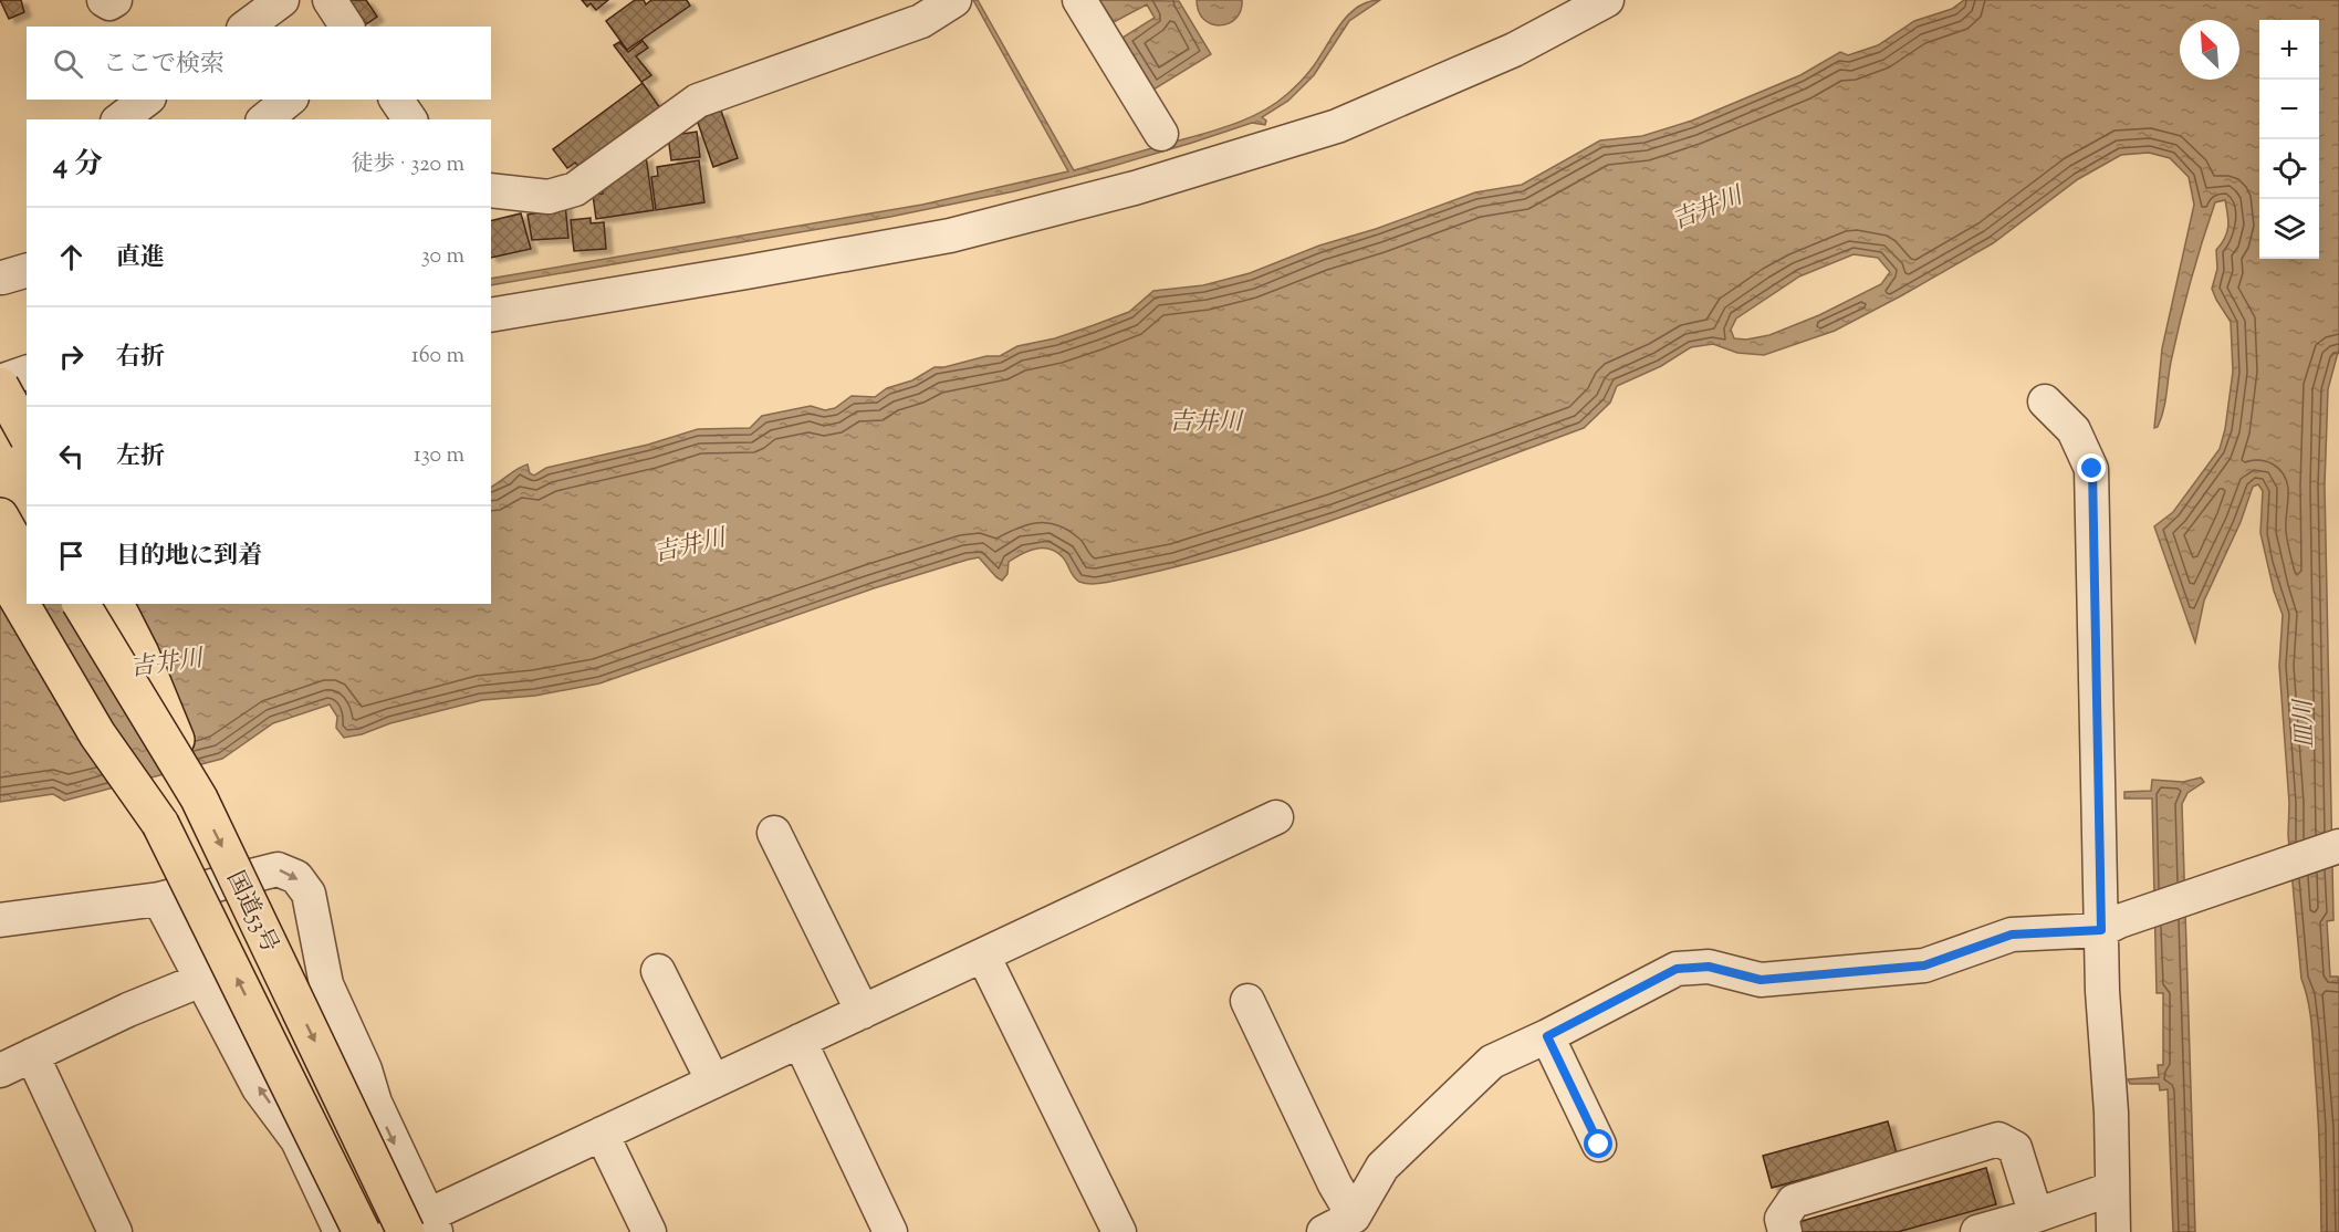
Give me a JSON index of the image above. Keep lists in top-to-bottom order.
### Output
{
  "streets": {
    "highway": ["国道53号"]
  },
  "water": ["吉井川", "皿川"],
  "north": "top left",
  "page": {
    "map_buttons": ["+", "−"],
    "search": "ここで検索",
    "heading": ["4 分", "徒歩 · 320 m"],
    "list": [
      ["直進", "30 m"],
      ["右折", "160 m"],
      ["左折", "130 m"],
      "目的地に到着"
    ]
  }
}
